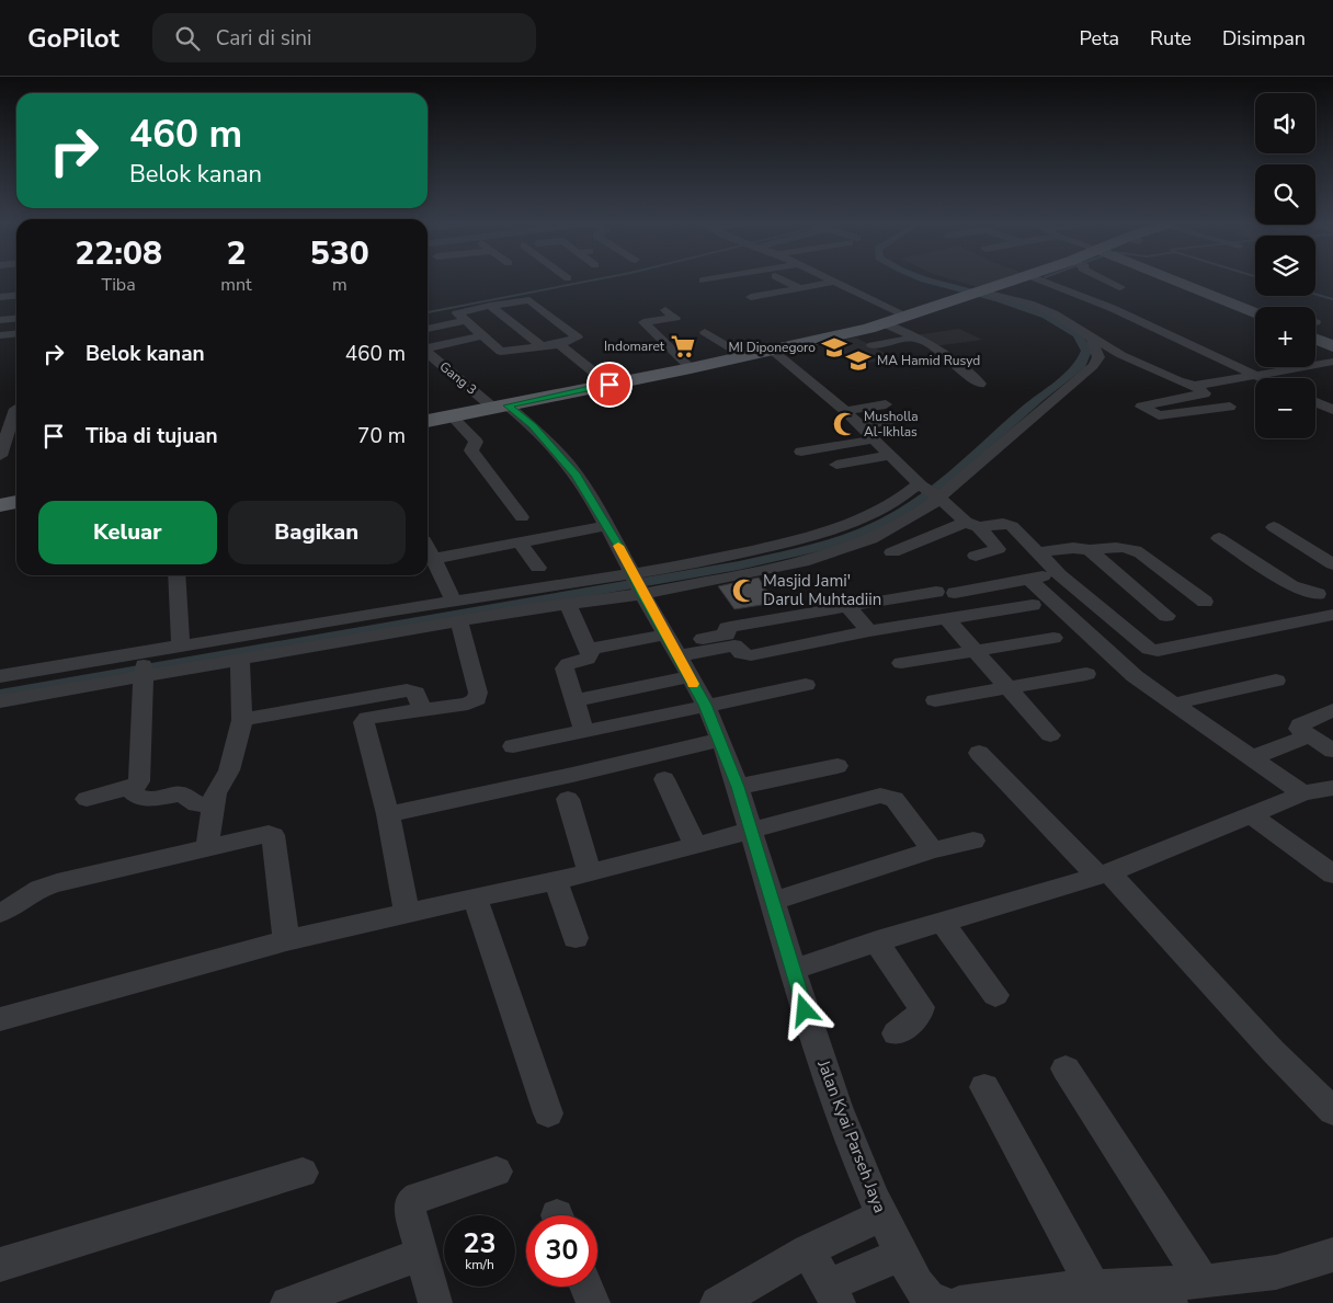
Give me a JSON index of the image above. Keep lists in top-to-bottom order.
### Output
{
  "streets": {
    "street": ["Gang 3", "Jalan Kyai Parseh Jaya"]
  },
  "crossings": [
    ["Gang 3", "Jalan Kyai Parseh Jaya"]
  ],
  "places": {
    "supermarket": ["Indomaret"],
    "school or university": ["MI Diponegoro", "MA Hamid Rusyd"],
    "mosque": ["Musholla Al-Ikhlas", "Masjid Jami' Darul Muhtadiin"]
  },
  "page": {
    "header": "GoPilot",
    "search": "Cari di sini",
    "nav": ["Peta", "Rute", "Disimpan"],
    "map_buttons": ["+", "−"],
    "turn": ["460 m", "Belok kanan"],
    "eta": [
      "22:08",
      "Tiba",
      "2",
      "mnt",
      "530",
      "m"
    ],
    "list": [
      {
        "name": "Belok kanan",
        "value": "460 m"
      },
      {
        "name": "Tiba di tujuan",
        "value": "70 m"
      }
    ],
    "buttons": ["Keluar", "Bagikan"],
    "speed": "23 km/h",
    "limit": "30"
  }
}
